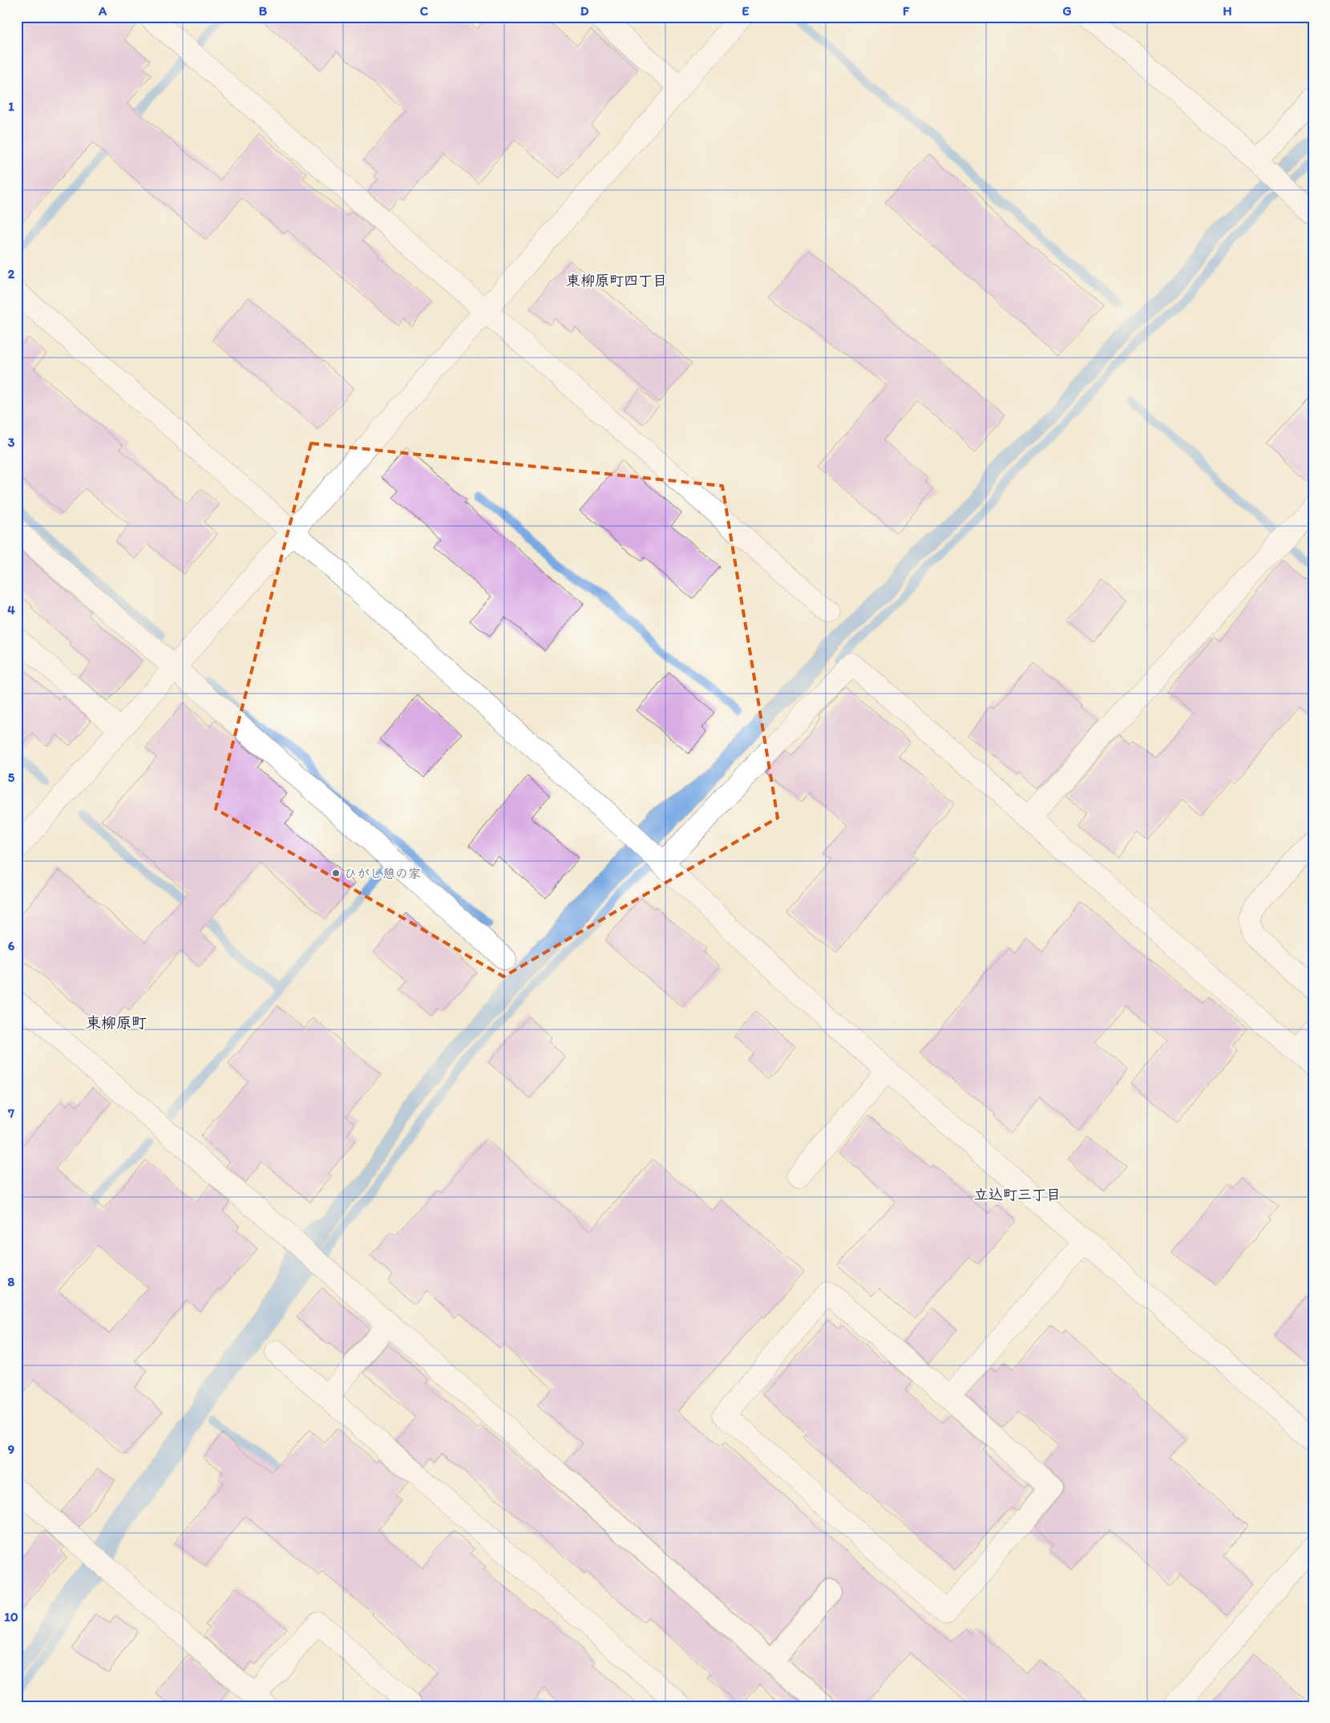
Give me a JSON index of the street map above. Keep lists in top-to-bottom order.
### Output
{
  "districts": ["東柳原町四丁目", "東柳原町", "立込町三丁目"],
  "places": ["ひがし憩の家"],
  "grid": {
    "columns": [
      "A",
      "B",
      "C",
      "D",
      "E",
      "F",
      "G",
      "H"
    ],
    "rows": [
      "1",
      "2",
      "3",
      "4",
      "5",
      "6",
      "7",
      "8",
      "9",
      "10"
    ]
  }
}
